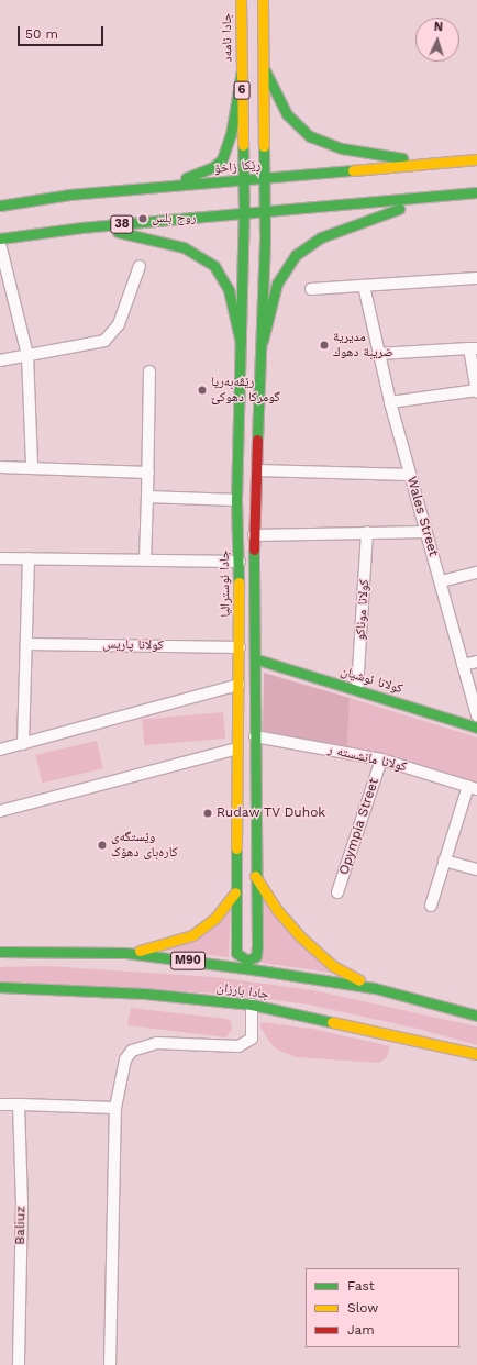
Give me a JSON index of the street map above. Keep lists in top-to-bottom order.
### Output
{
  "streets": {
    "main road": [
      "جادا ئامەد",
      "6",
      "ڕێکا زاخۆ",
      "38",
      "جادا ئوسترالیا",
      "كولانا ئوشيان",
      "M90",
      "جادا بارزان"
    ],
    "street": [
      "Wales Street",
      "كولانا موناكو",
      "كولانا پاریس",
      "كولانا مانشسته ر",
      "Opympia Street",
      "Baliuz"
    ]
  },
  "crossings": [
    ["جادا ئامەد", "ڕێکا زاخۆ"],
    ["جادا ئامەد", "38"],
    ["جادا ئامەد", "جادا ئوسترالیا"],
    ["6", "ڕێکا زاخۆ"],
    ["38", "جادا ئوسترالیا"],
    ["جادا ئوسترالیا", "كولانا پاریس"],
    ["كولانا موناكو", "كولانا ئوشيان"],
    ["كولانا مانشسته ر", "Opympia Street"]
  ],
  "places": [
    "روج بلس",
    "مديرية ضريبة دهوك",
    "رێڤه‌به‌ریا گومركا دهوكێ",
    "Rudaw TV Duhok",
    "وێستگەی کارەبای دهۆک"
  ],
  "legend": ["Fast", "Slow", "Jam"],
  "scale_bar": "50 m",
  "north": "top"
}
